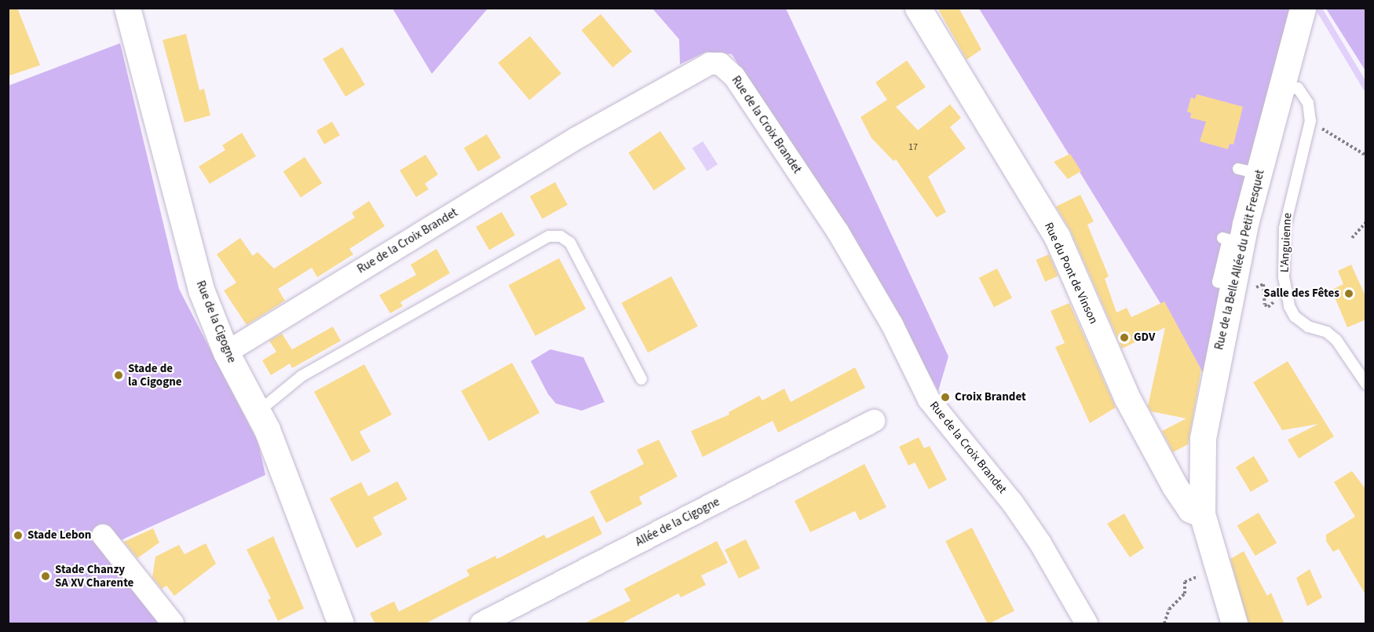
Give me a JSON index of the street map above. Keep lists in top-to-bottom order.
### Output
{
  "streets": {
    "street": [
      "Rue de la Croix Brandet",
      "Rue de la Belle Allée du Petit Fresquet",
      "Rue du Pont de Vinson",
      "Rue de la Cigogne",
      "Allée de la Cigogne"
    ],
    "lane": ["L'Anguienne"]
  },
  "crossings": [
    ["Rue de la Croix Brandet", "Rue de la Cigogne"],
    ["L'Anguienne", "Rue de la Belle Allée du Petit Fresquet"],
    ["Rue de la Belle Allée du Petit Fresquet", "Rue du Pont de Vinson"]
  ],
  "places": [
    "Salle des Fêtes",
    "GDV",
    "Stade de la Cigogne",
    "Croix Brandet",
    "Stade Lebon",
    "Stade Chanzy SA XV Charente"
  ],
  "house_numbers": ["17"]
}
